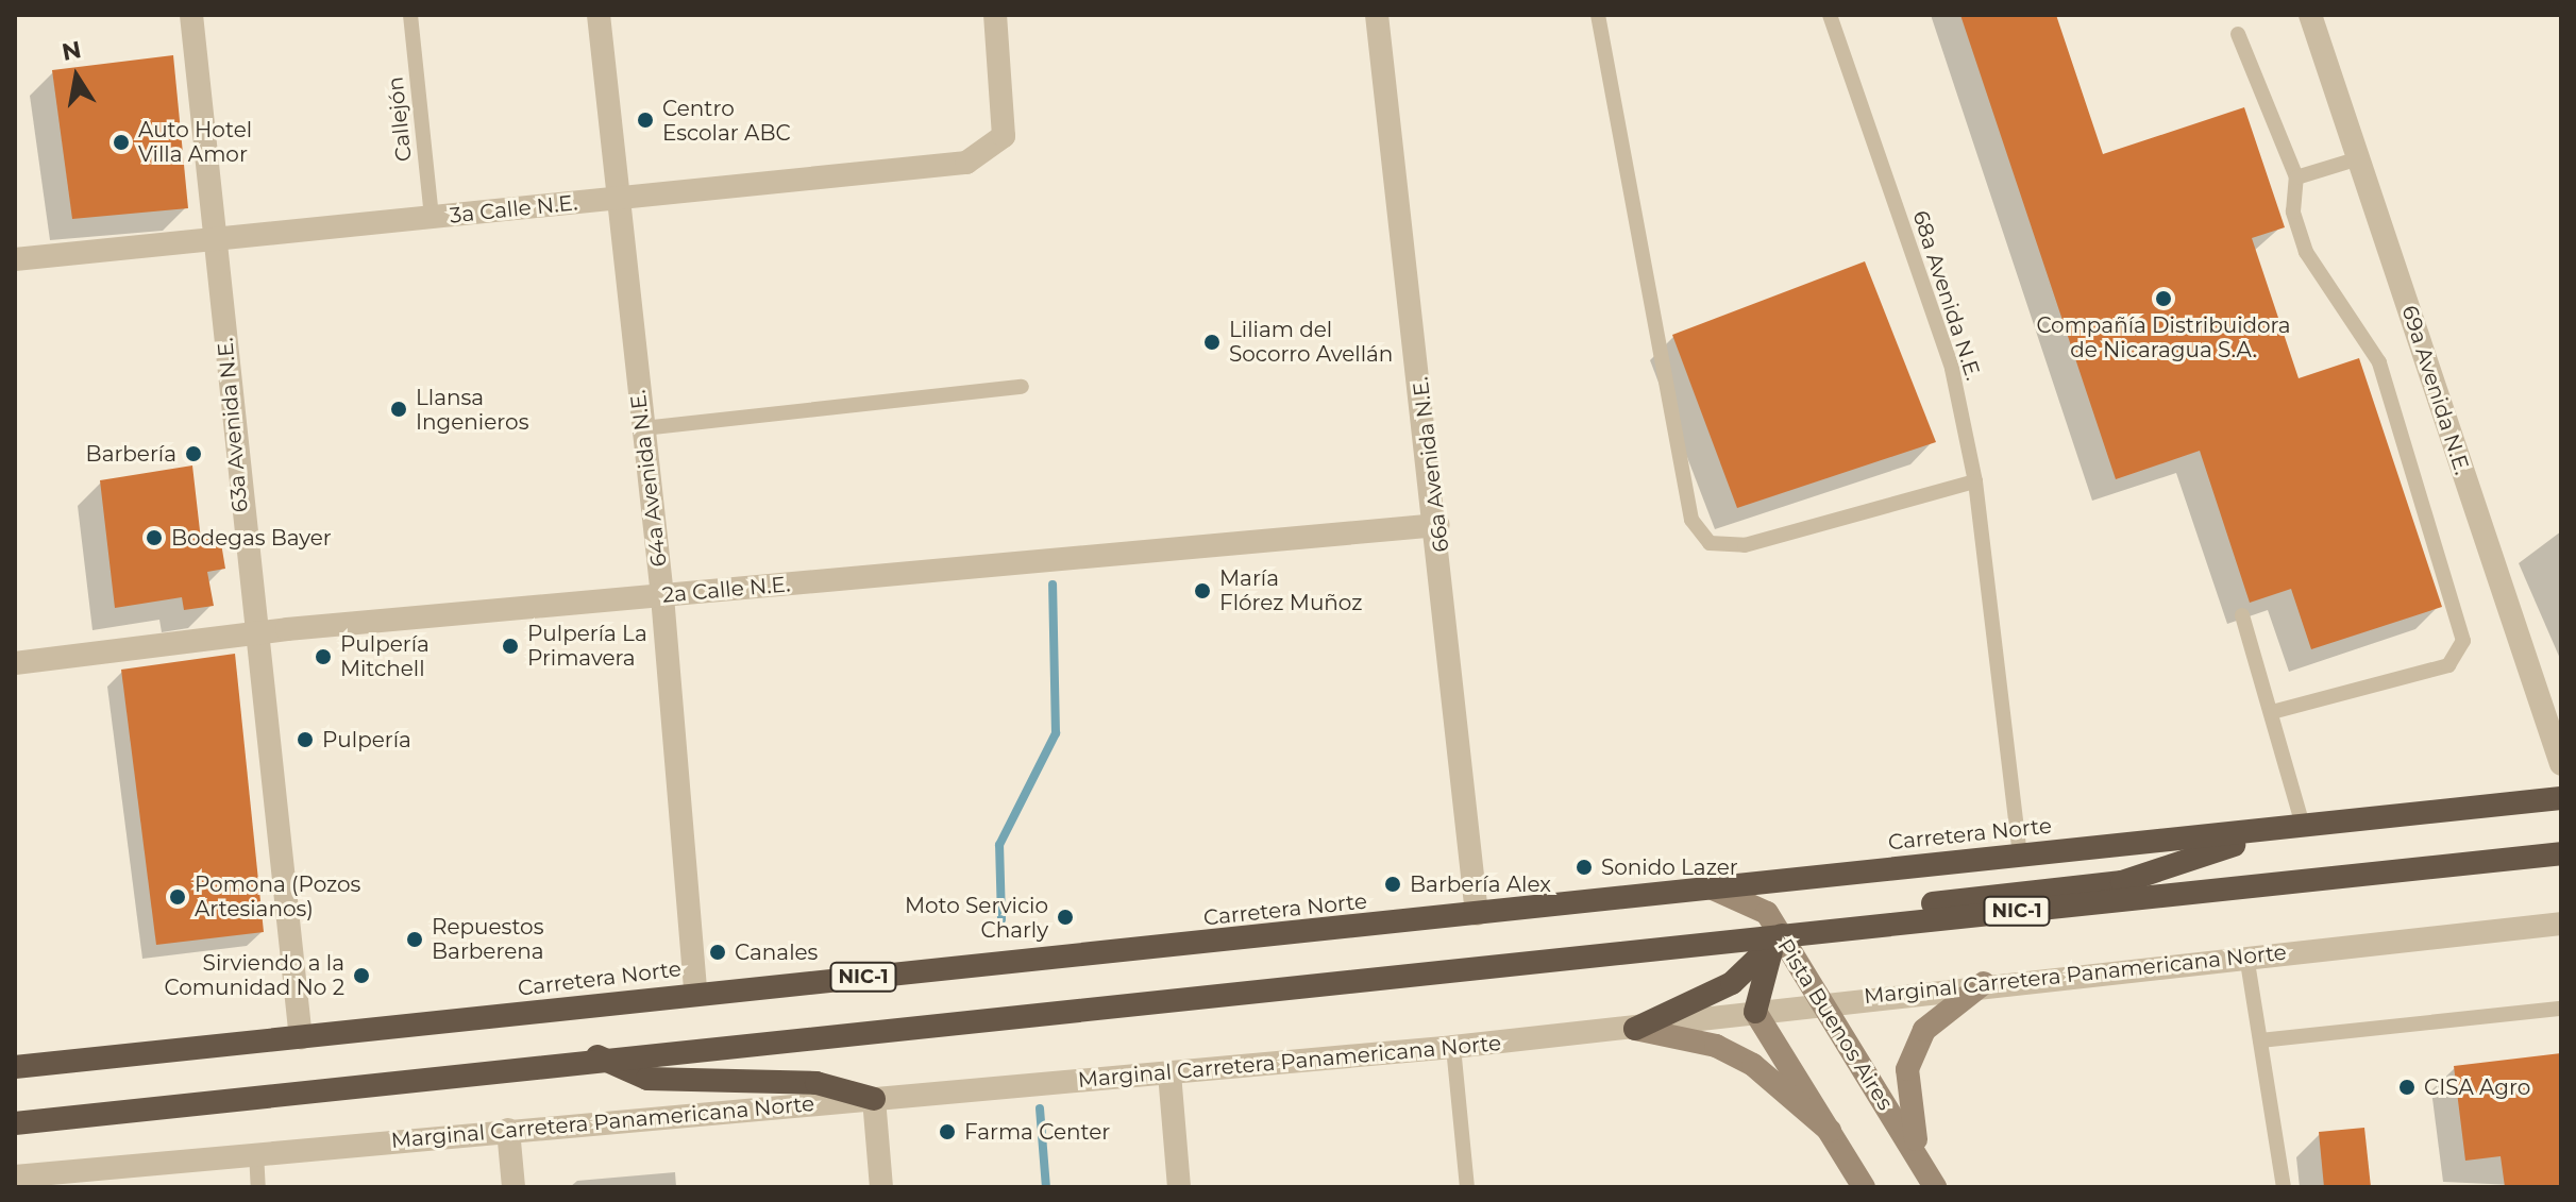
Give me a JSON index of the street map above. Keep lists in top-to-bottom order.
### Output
{
  "streets": {
    "highway": ["Carretera Norte", "NIC-1"],
    "main road": ["Pista Buenos Aires"],
    "street": [
      "3a Calle N.E.",
      "69a Avenida N.E.",
      "63a Avenida N.E.",
      "66a Avenida N.E.",
      "64a Avenida N.E.",
      "2a Calle N.E.",
      "Marginal Carretera Panamericana Norte"
    ],
    "lane": ["Callejón", "68a Avenida N.E."]
  },
  "crossings": [
    ["Callejón", "3a Calle N.E."],
    ["3a Calle N.E.", "63a Avenida N.E."],
    ["3a Calle N.E.", "64a Avenida N.E."],
    ["68a Avenida N.E.", "Carretera Norte"],
    ["63a Avenida N.E.", "2a Calle N.E."],
    ["63a Avenida N.E.", "Carretera Norte"],
    ["66a Avenida N.E.", "2a Calle N.E."],
    ["66a Avenida N.E.", "Carretera Norte"],
    ["64a Avenida N.E.", "2a Calle N.E."],
    ["64a Avenida N.E.", "Carretera Norte"],
    ["Carretera Norte", "Pista Buenos Aires"],
    ["NIC-1", "Pista Buenos Aires"],
    ["Marginal Carretera Panamericana Norte", "Pista Buenos Aires"]
  ],
  "places": [
    "Centro Escolar ABC",
    "Auto Hotel Villa Amor",
    "Compañía Distribuidora de Nicaragua S.A.",
    "Liliam del Socorro Avellán",
    "Llansa Ingenieros",
    "Barbería",
    "Bodegas Bayer",
    "María Flórez Muñoz",
    "Pulpería La Primavera",
    "Pulpería Mitchell",
    "Pulpería",
    "Sonido Lazer",
    "Barbería Alex",
    "Pomona (Pozos Artesianos)",
    "Moto Servicio Charly",
    "Repuestos Barberena",
    "Canales",
    "Sirviendo a la Comunidad No 2",
    "CISA Agro",
    "Farma Center"
  ],
  "north": "top"
}
